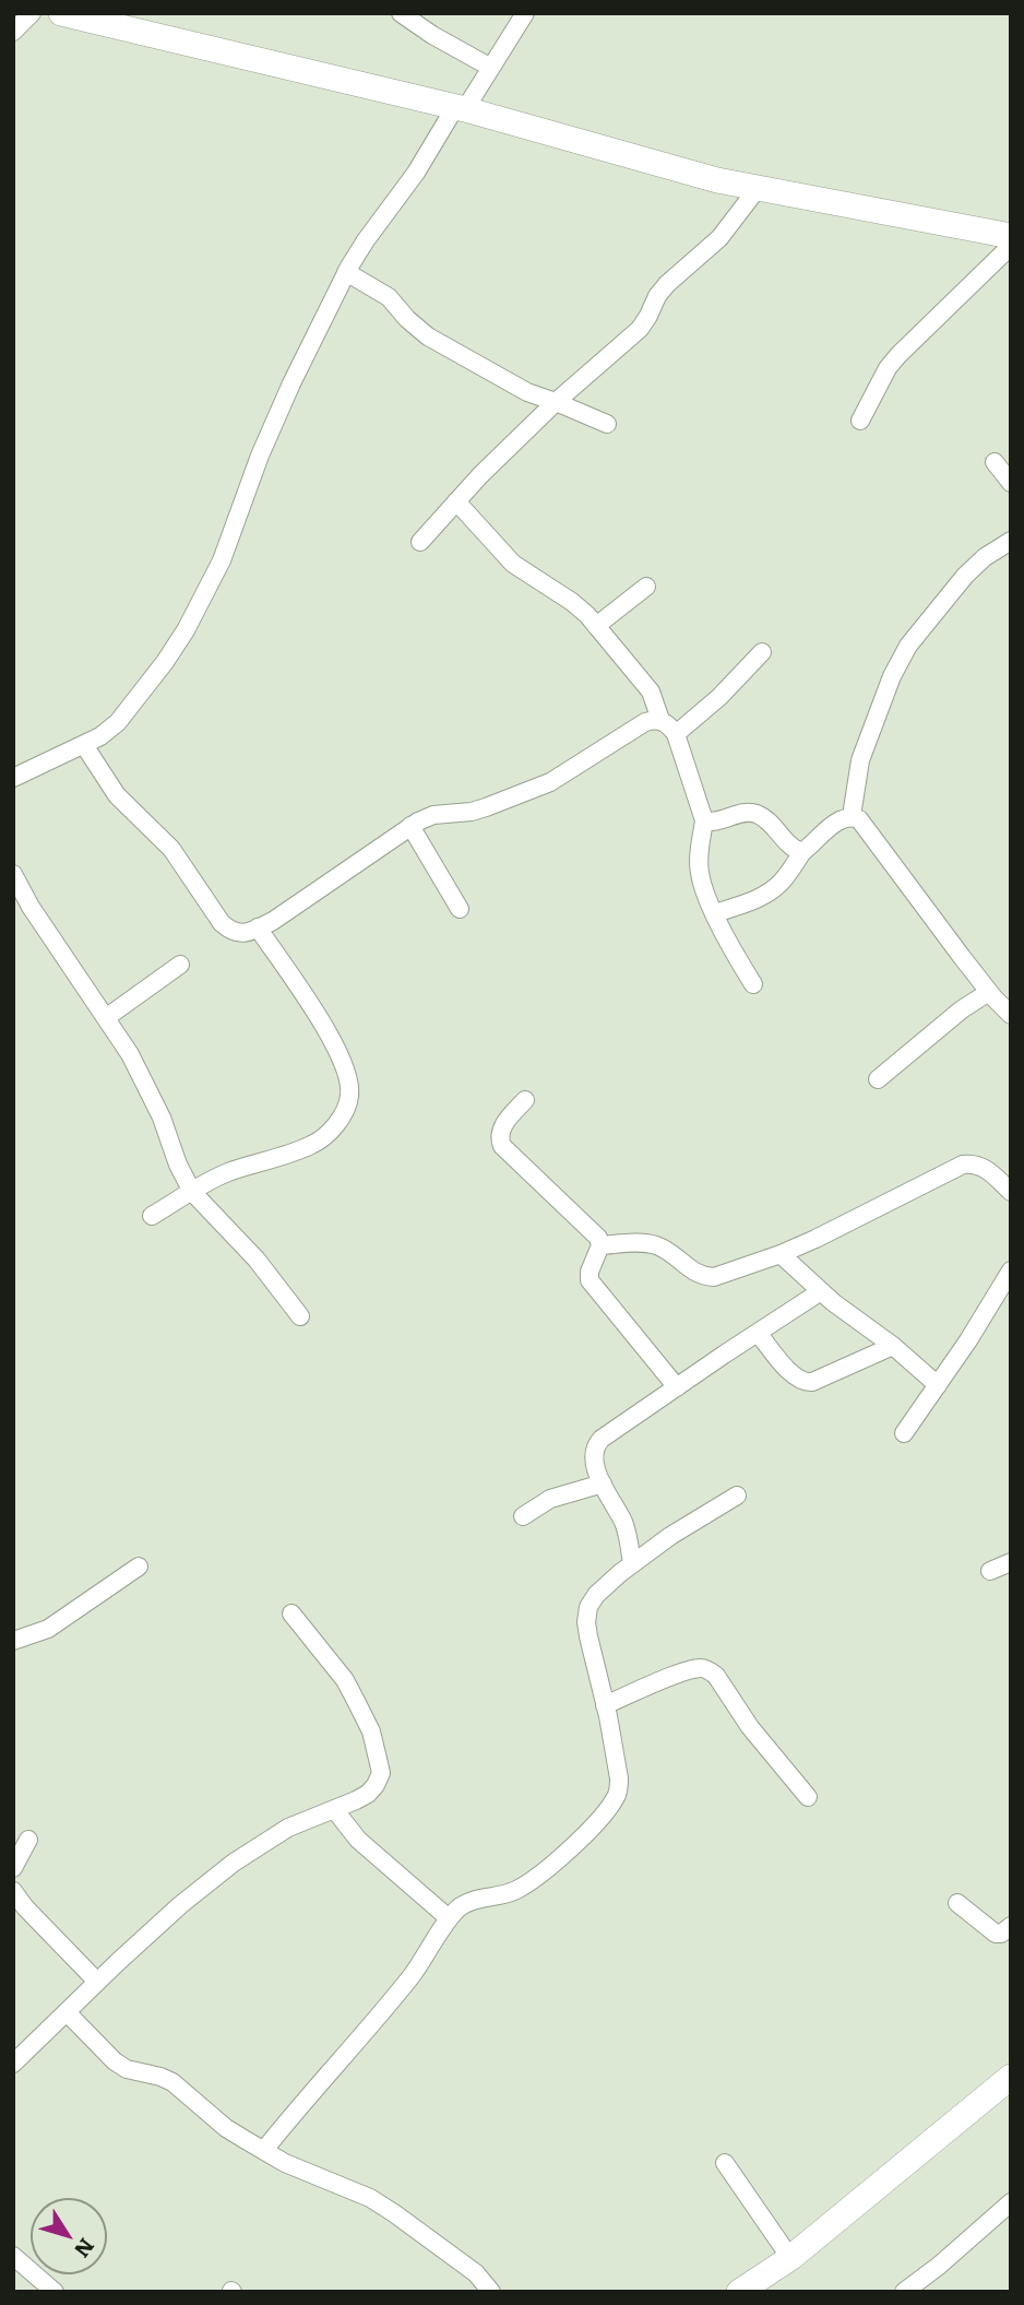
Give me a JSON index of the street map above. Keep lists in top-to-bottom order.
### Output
{
  "north": "bottom right"
}
